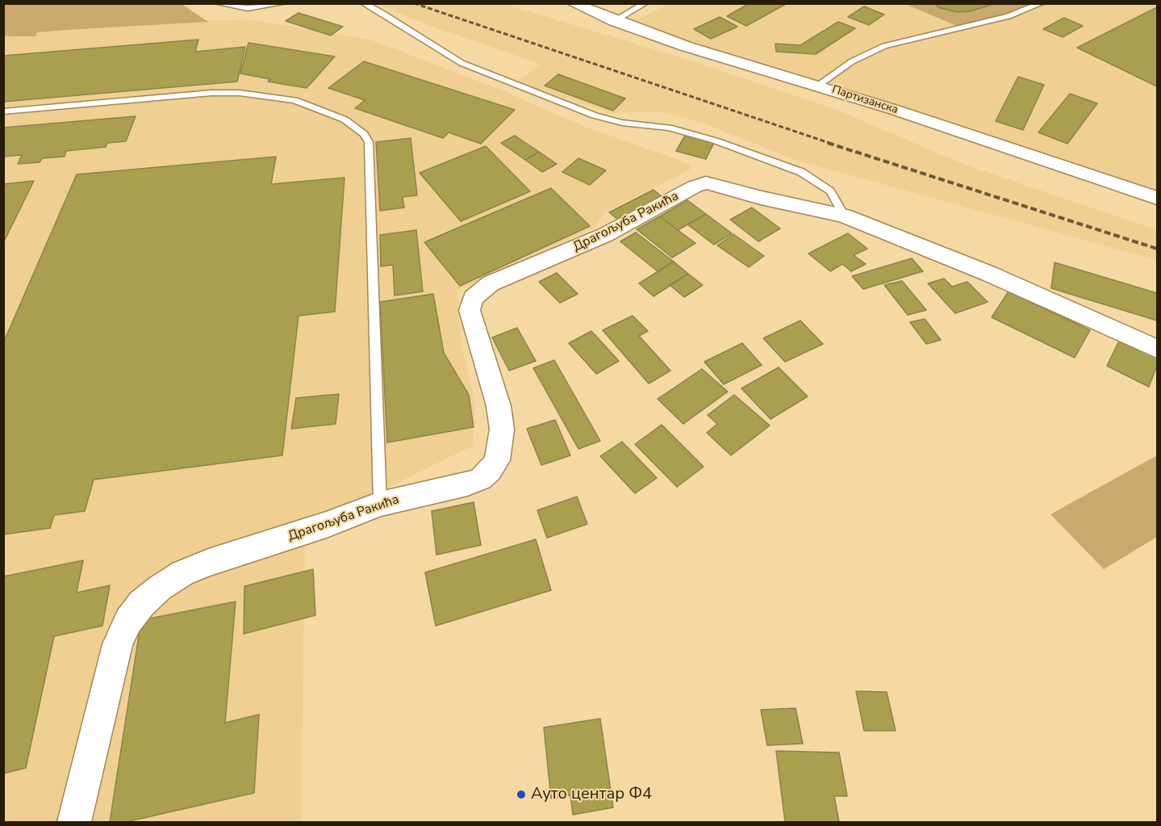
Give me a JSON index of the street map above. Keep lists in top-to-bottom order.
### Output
{
  "streets": {
    "street": ["Партизанска", "Драгољуба Ракића"]
  },
  "places": ["Ауто центар Ф4"]
}
